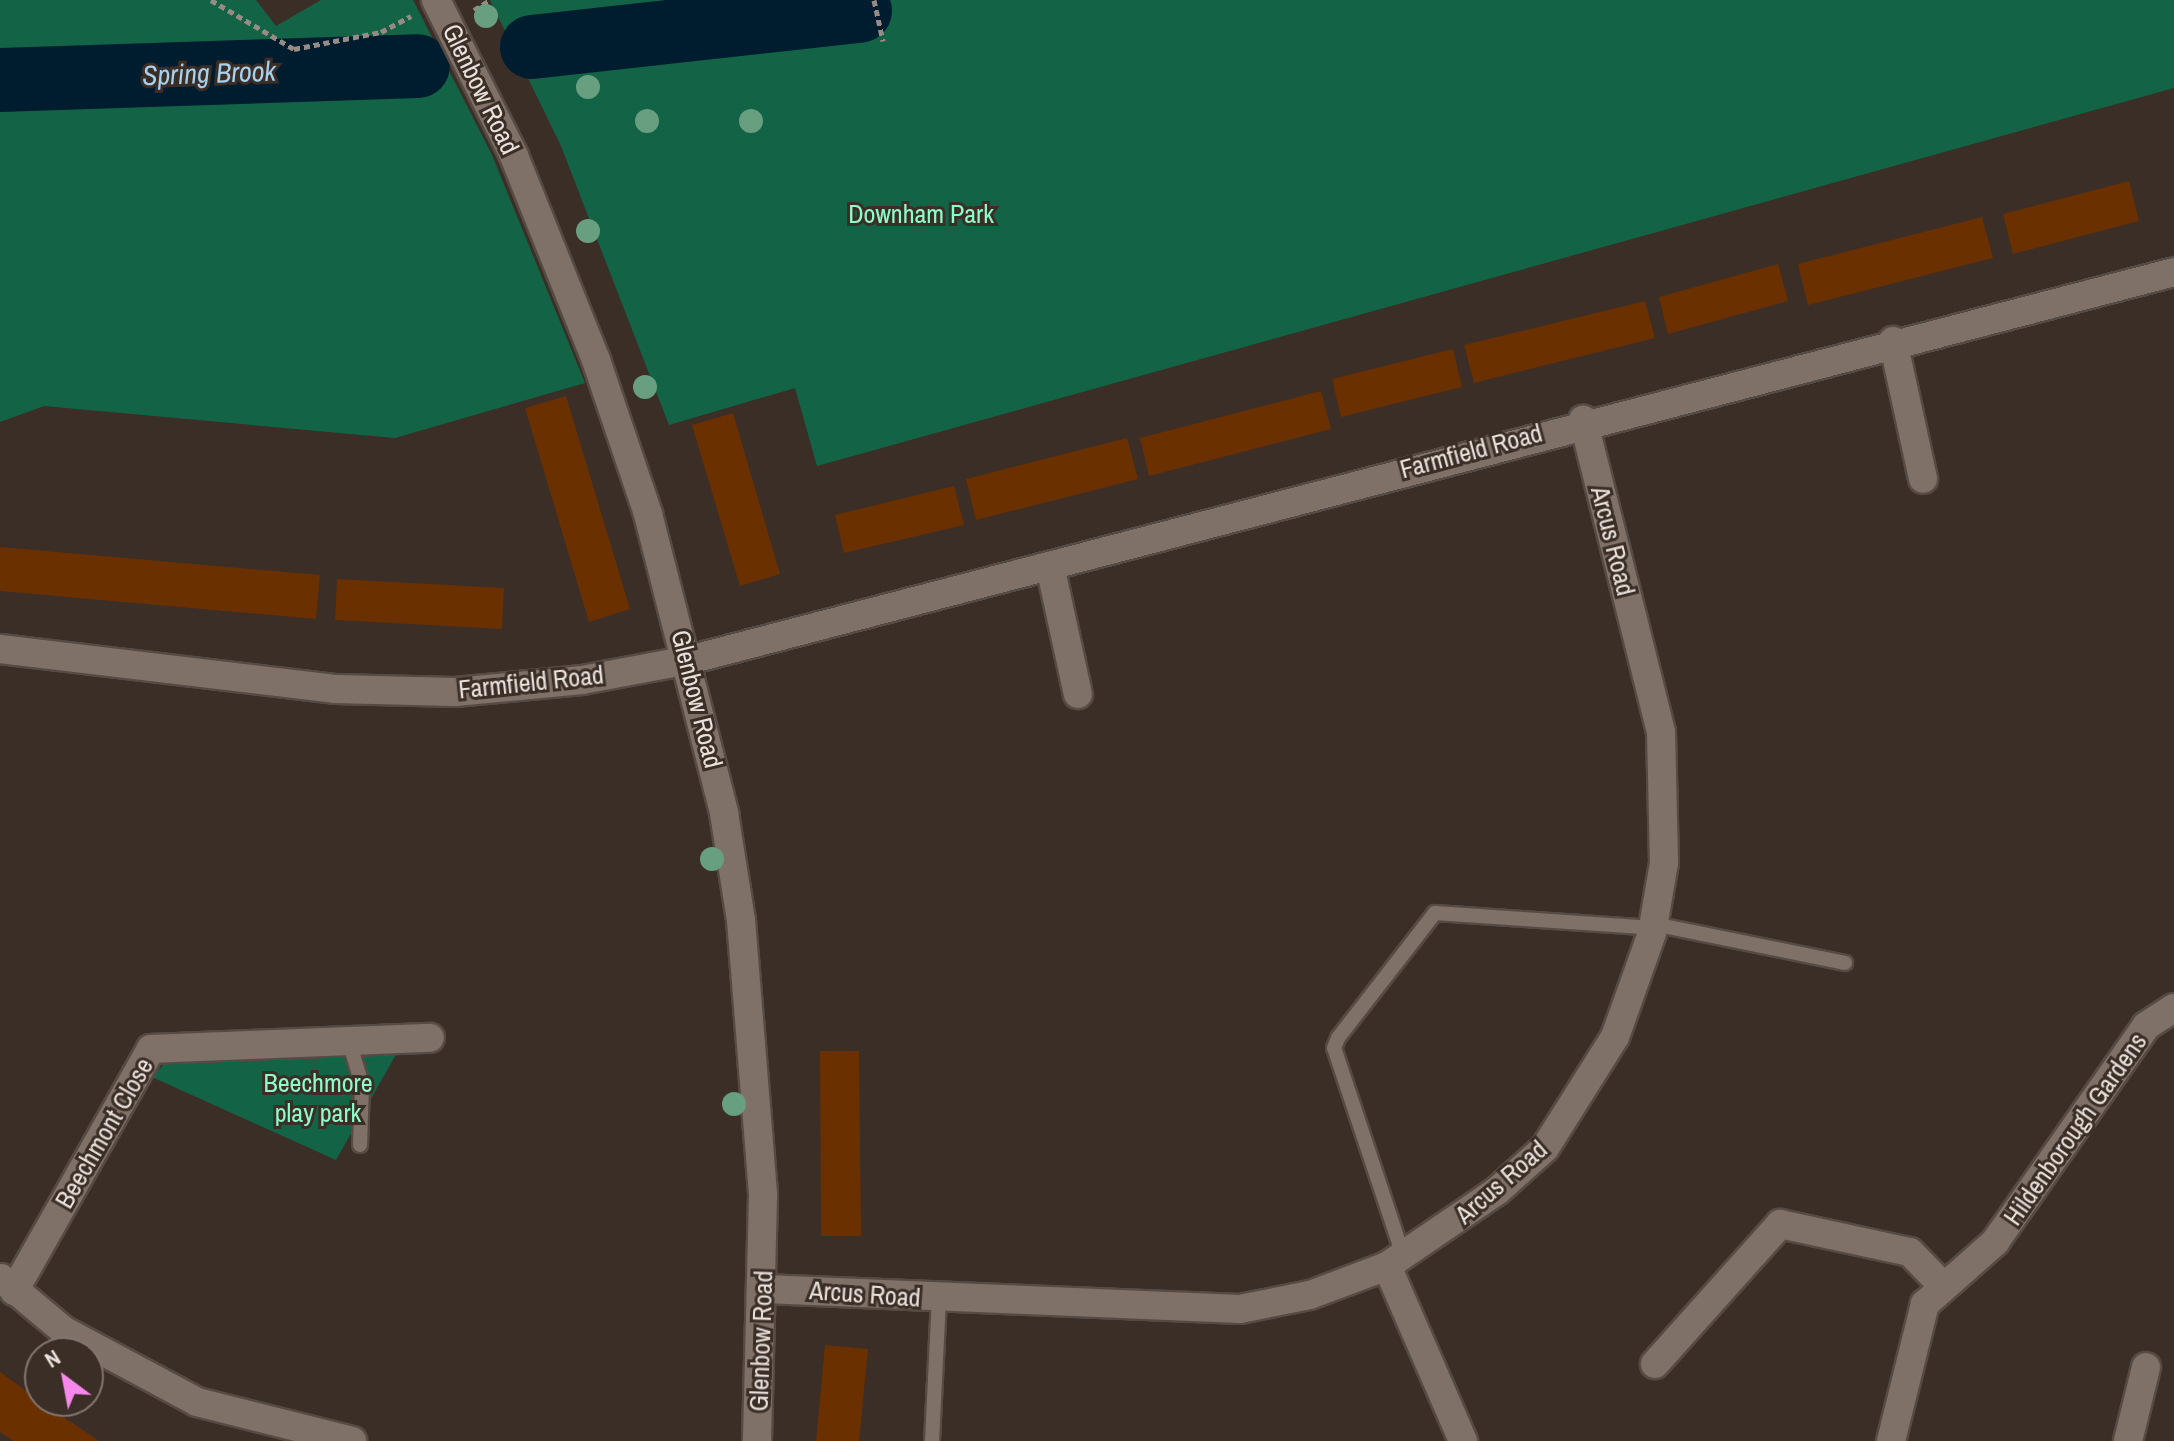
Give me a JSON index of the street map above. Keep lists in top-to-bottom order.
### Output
{
  "streets": {
    "street": [
      "Glenbow Road",
      "Farmfield Road",
      "Arcus Road",
      "Hildenborough Gardens",
      "Beechmont Close"
    ]
  },
  "crossings": [
    ["Glenbow Road", "Farmfield Road"],
    ["Glenbow Road", "Arcus Road"],
    ["Farmfield Road", "Arcus Road"]
  ],
  "water": ["Spring Brook"],
  "parks": ["Downham Park", "Beechmore play park"],
  "north": "top left"
}
